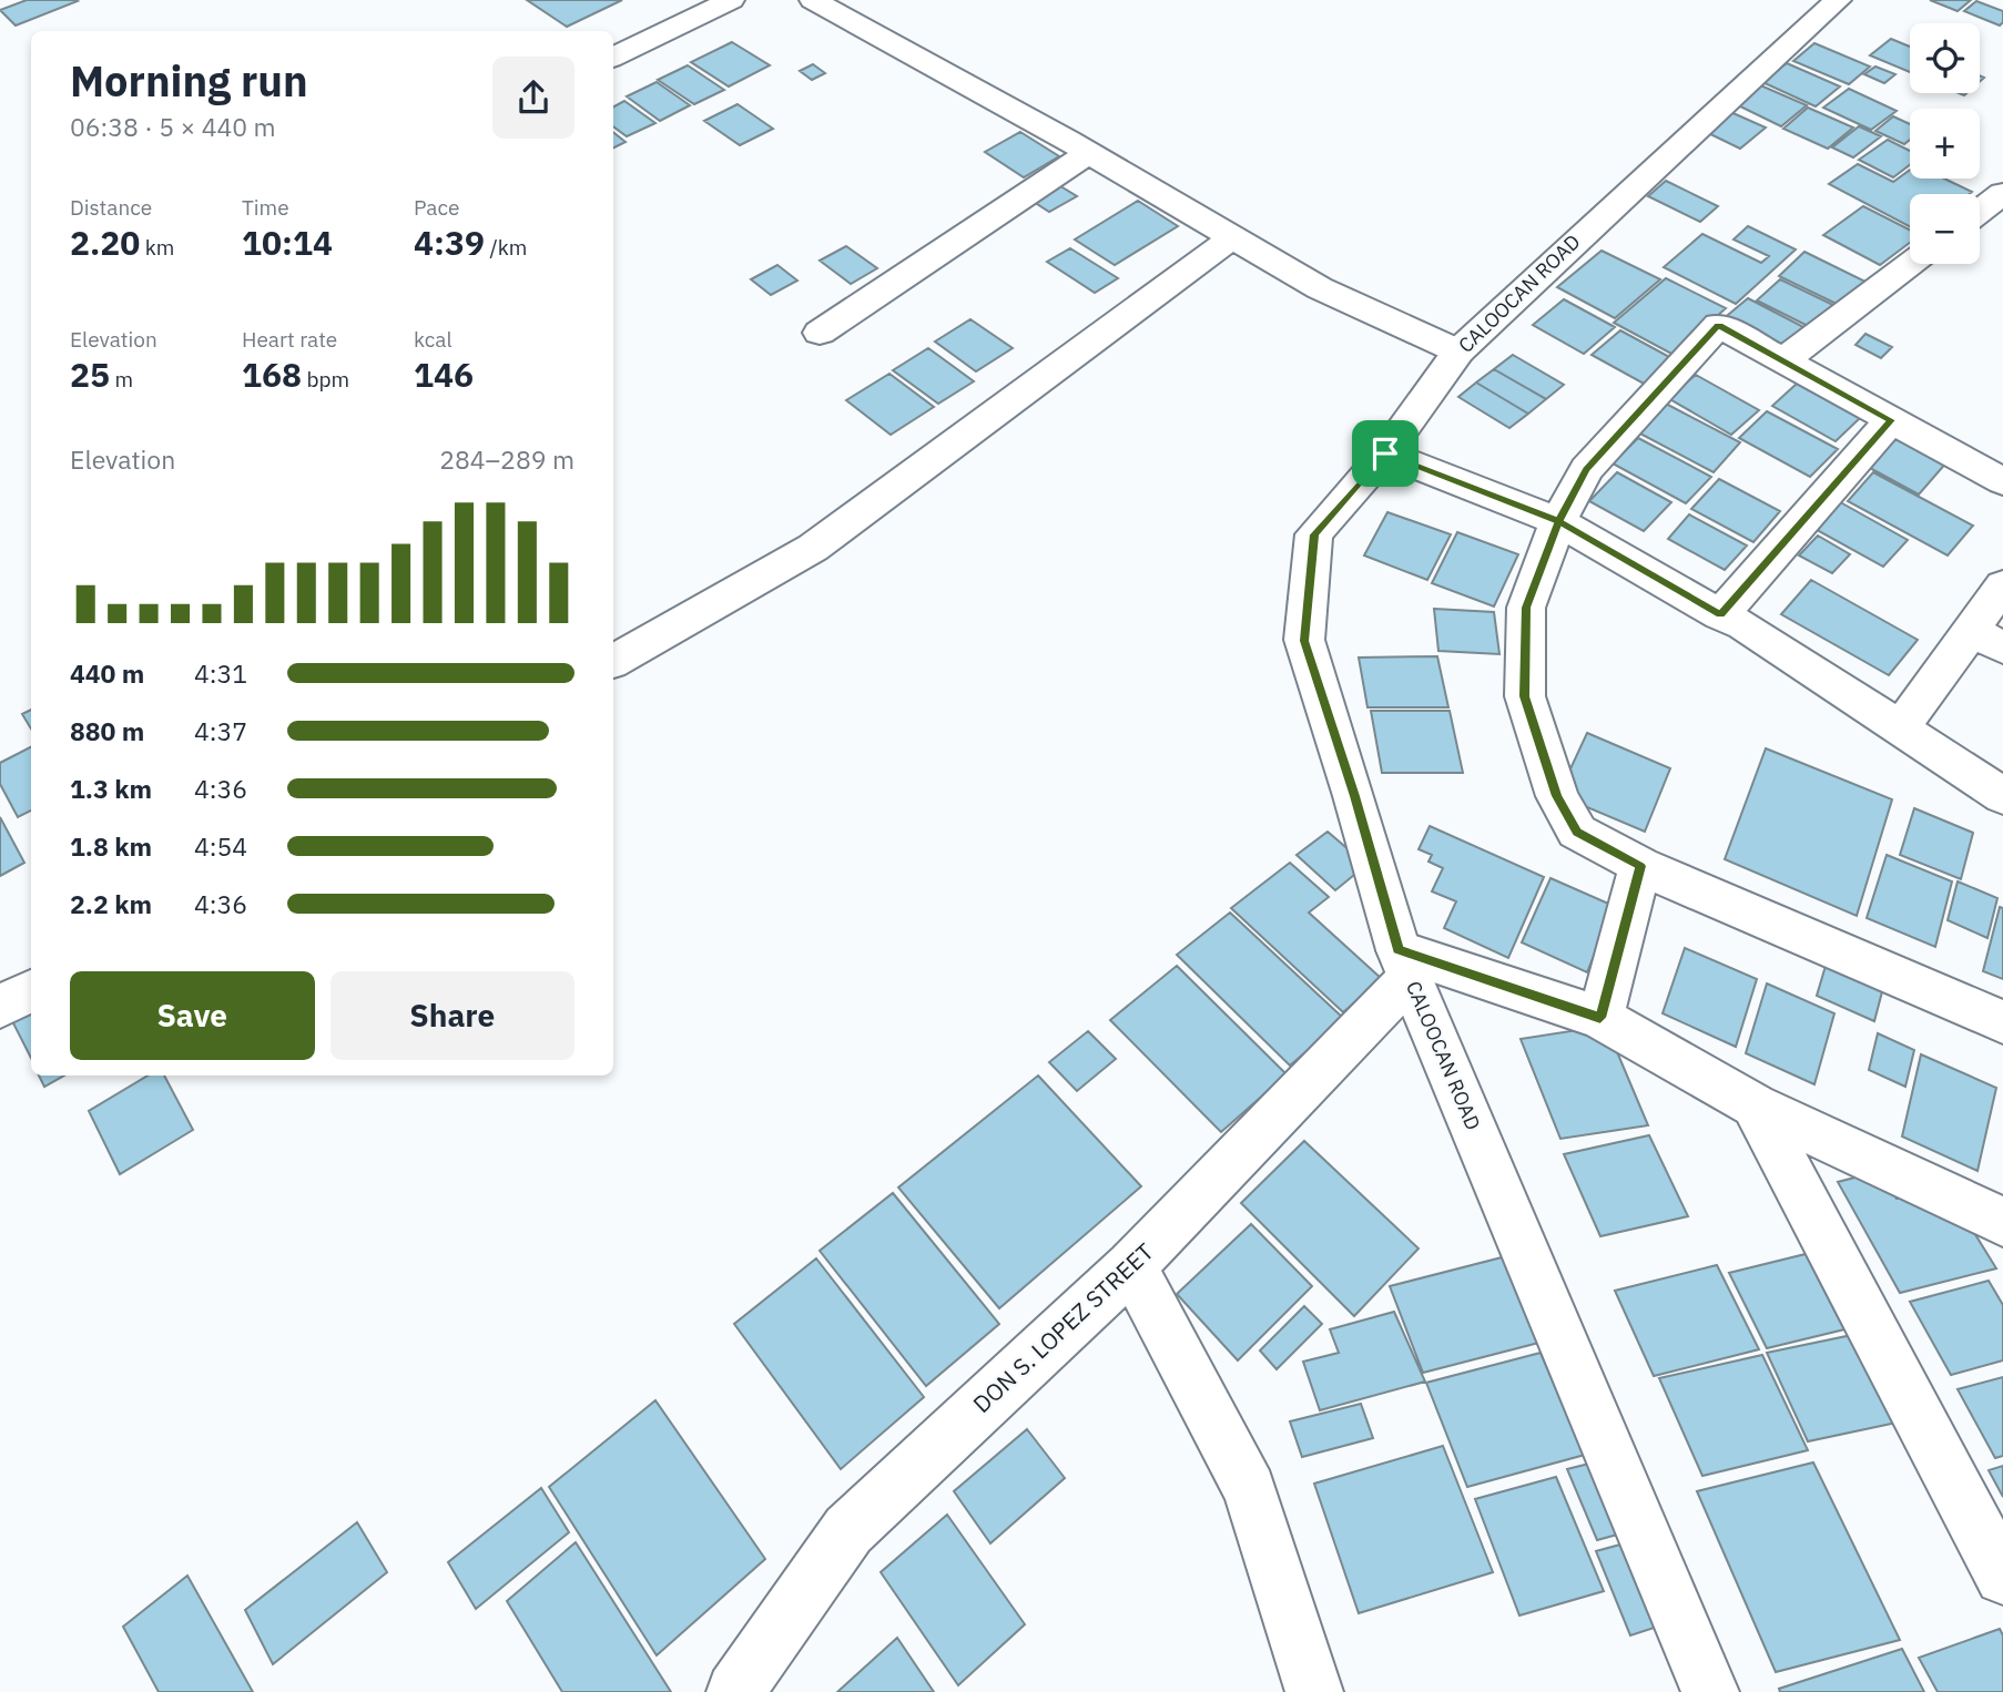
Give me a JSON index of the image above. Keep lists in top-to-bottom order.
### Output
{
  "streets": {
    "street": ["CALOOCAN ROAD", "DON S. LOPEZ STREET"]
  },
  "crossings": [
    ["CALOOCAN ROAD", "DON S. LOPEZ STREET"]
  ],
  "page": {
    "map_buttons": ["+", "−"],
    "heading": ["Morning run", "06:38 · 5 × 440 m"],
    "stats": [
      ["Distance", "2.20 km"],
      ["Time", "10:14"],
      ["Pace", "4:39 /km"],
      ["Elevation", "25 m"],
      ["Heart rate", "168 bpm"],
      ["kcal", "146"]
    ],
    "chart": ["Elevation", "284–289 m"],
    "list": [
      {
        "name": "440 m",
        "note": "4:31"
      },
      {
        "name": "880 m",
        "note": "4:37"
      },
      {
        "name": "1.3 km",
        "note": "4:36"
      },
      {
        "name": "1.8 km",
        "note": "4:54"
      },
      {
        "name": "2.2 km",
        "note": "4:36"
      }
    ],
    "buttons": ["Save", "Share"]
  }
}
